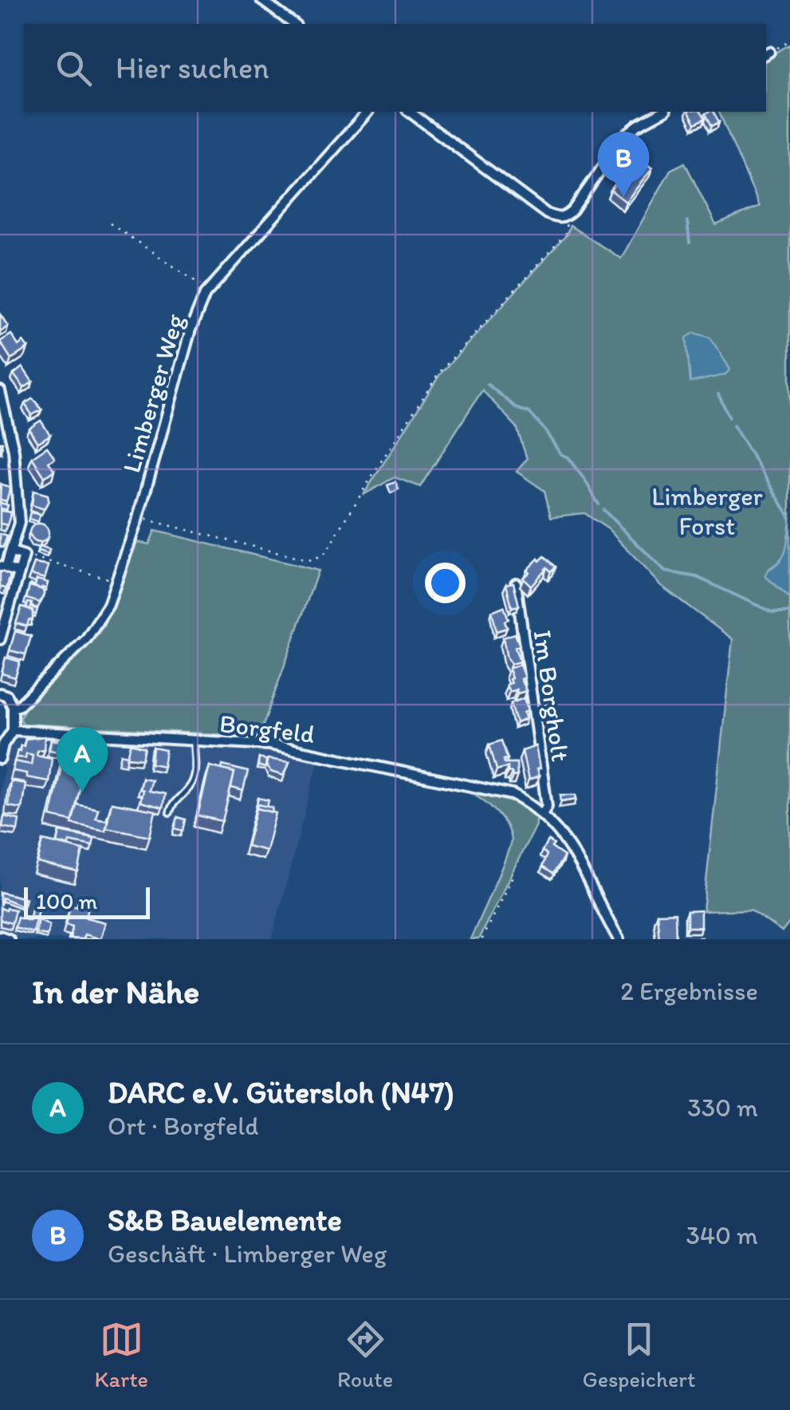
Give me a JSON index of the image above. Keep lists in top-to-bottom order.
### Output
{
  "streets": {
    "street": ["Limberger Weg", "Im Borgholt", "Borgfeld"]
  },
  "crossings": [
    ["Im Borgholt", "Borgfeld"]
  ],
  "parks": ["Limberger Forst"],
  "scale_bar": "100 m",
  "page": {
    "search": "Hier suchen",
    "pins": ["B", "A"],
    "scale": "100 m",
    "heading": ["In der Nähe", "2 Ergebnisse"],
    "list": [
      {
        "mark": "A",
        "name": "DARC e.V. Gütersloh (N47)",
        "note": "Ort · Borgfeld",
        "value": "330 m"
      },
      {
        "mark": "B",
        "name": "S&B Bauelemente",
        "note": "Geschäft · Limberger Weg",
        "value": "340 m"
      }
    ],
    "nav": ["Karte", "Route", "Gespeichert"]
  }
}
